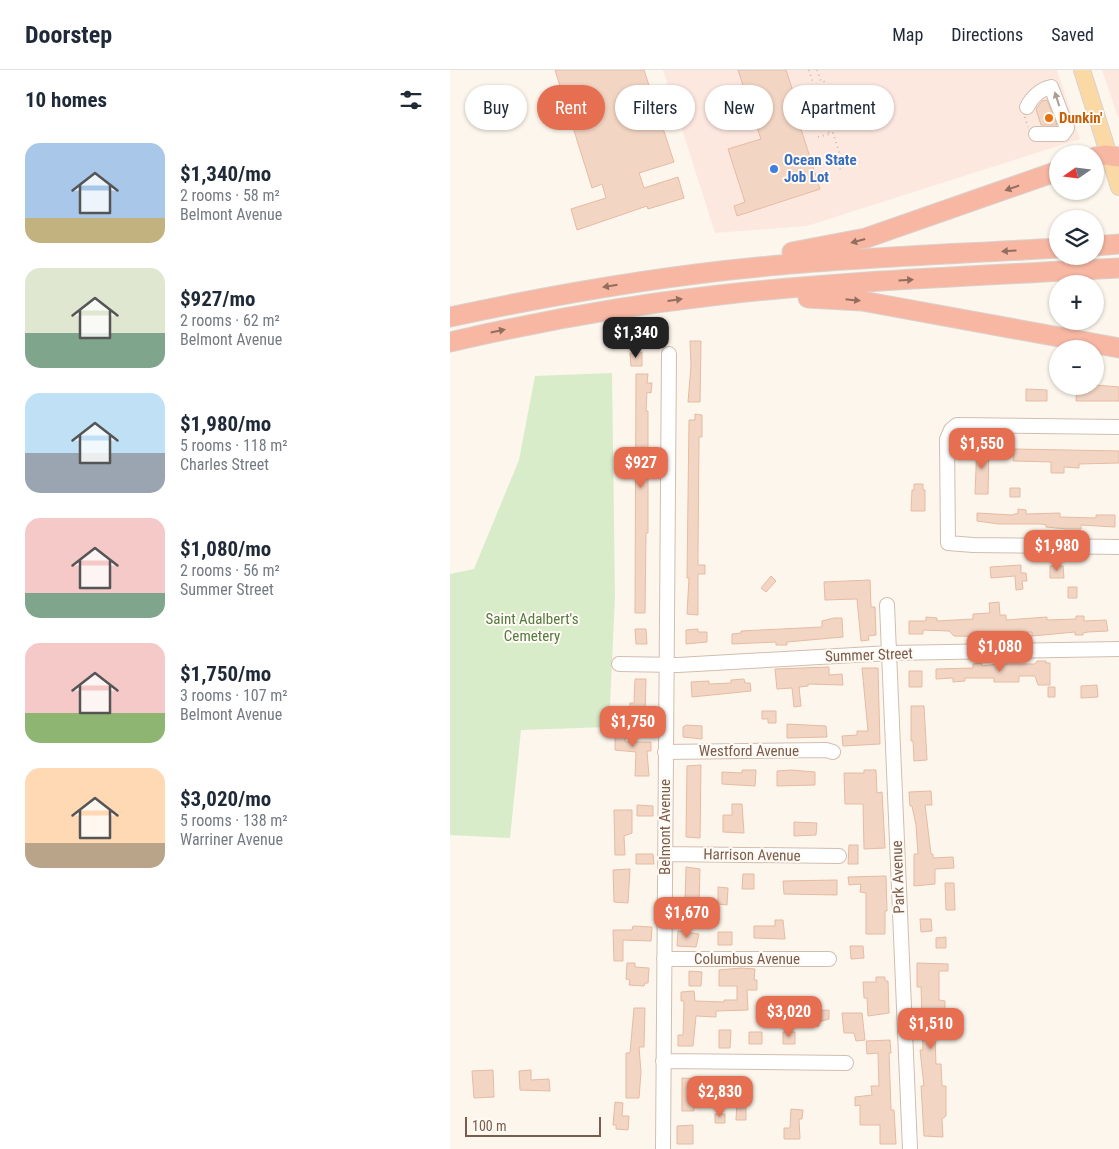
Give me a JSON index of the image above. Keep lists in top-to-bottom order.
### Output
{
  "streets": {
    "street": [
      "Summer Street",
      "Westford Avenue",
      "Belmont Avenue",
      "Harrison Avenue",
      "Park Avenue",
      "Columbus Avenue"
    ]
  },
  "crossings": [
    ["Summer Street", "Belmont Avenue"],
    ["Summer Street", "Park Avenue"],
    ["Westford Avenue", "Belmont Avenue"],
    ["Belmont Avenue", "Harrison Avenue"],
    ["Belmont Avenue", "Columbus Avenue"]
  ],
  "parks": ["Saint Adalbert's Cemetery"],
  "places": ["Dunkin'", "Ocean State Job Lot"],
  "scale_bar": "100 m",
  "north": "left",
  "page": {
    "header": "Doorstep",
    "nav": ["Map", "Directions", "Saved"],
    "heading": "10 homes",
    "chip": [
      "Buy",
      "Rent",
      "Filters",
      "New",
      "Apartment"
    ],
    "list": [
      {
        "name": "$1,340/mo",
        "note": "2 rooms · 58 m² · Belmont Avenue"
      },
      {
        "name": "$927/mo",
        "note": "2 rooms · 62 m² · Belmont Avenue"
      },
      {
        "name": "$1,980/mo",
        "note": "5 rooms · 118 m² · Charles Street"
      },
      {
        "name": "$1,080/mo",
        "note": "2 rooms · 56 m² · Summer Street"
      },
      {
        "name": "$1,750/mo",
        "note": "3 rooms · 107 m² · Belmont Avenue"
      },
      {
        "name": "$3,020/mo",
        "note": "5 rooms · 138 m² · Warriner Avenue"
      }
    ],
    "map_buttons": ["+", "−"],
    "price": [
      "$1,340",
      "$1,550",
      "$927",
      "$1,980",
      "$1,080",
      "$1,750",
      "$1,670",
      "$3,020",
      "$1,510",
      "$2,830"
    ],
    "scale": "100 m"
  }
}
